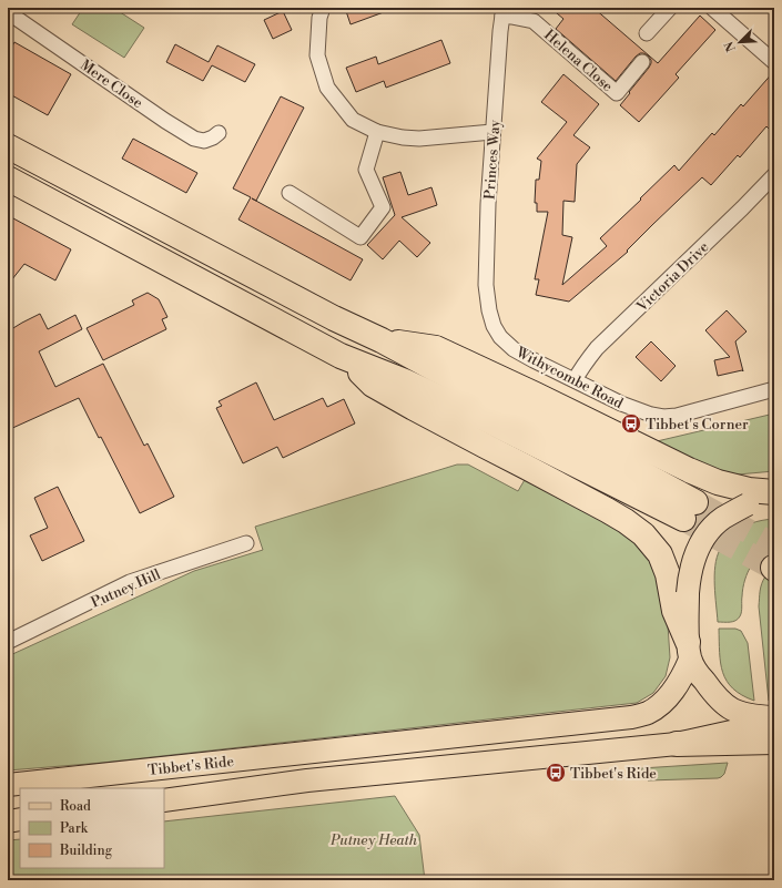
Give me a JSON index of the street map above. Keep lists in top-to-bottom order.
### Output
{
  "streets": {
    "main road": ["Tibbet's Ride"],
    "street": [
      "Helena Close",
      "Mere Close",
      "Princes Way",
      "Victoria Drive",
      "Withycombe Road",
      "Putney Hill"
    ]
  },
  "crossings": [
    ["Helena Close", "Princes Way"],
    ["Princes Way", "Withycombe Road"],
    ["Victoria Drive", "Withycombe Road"]
  ],
  "parks": ["Putney Heath"],
  "places": {
    "bus stop": ["Tibbet's Corner", "Tibbet's Ride"]
  },
  "legend": ["Road", "Park", "Building"],
  "north": "bottom left"
}
